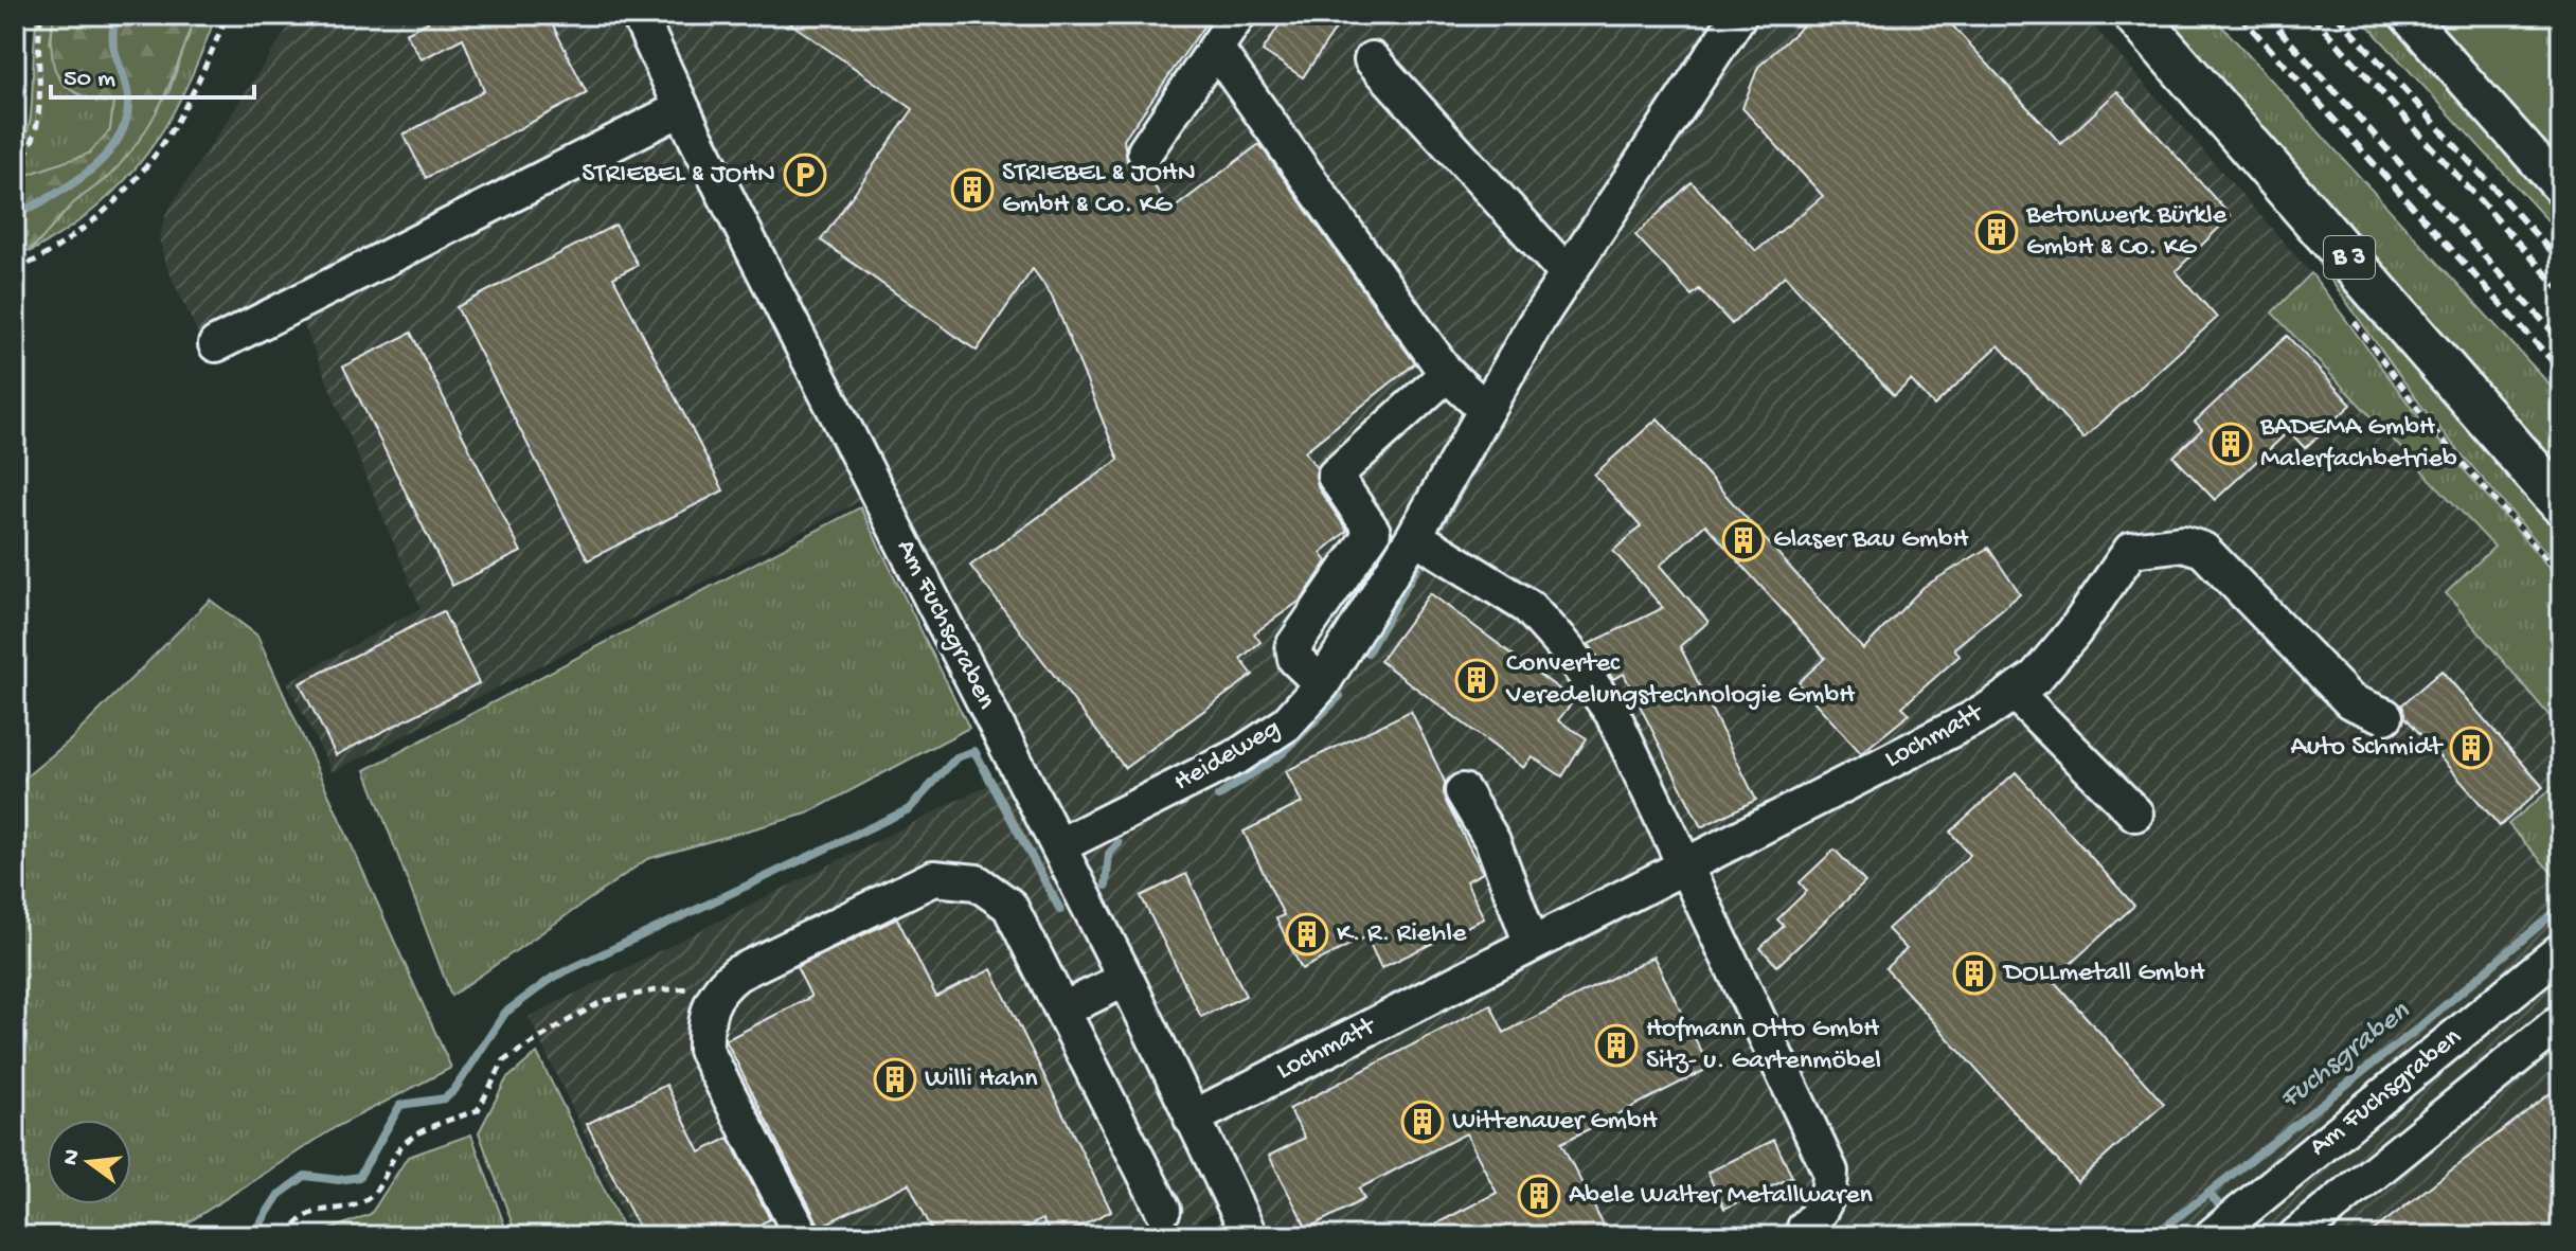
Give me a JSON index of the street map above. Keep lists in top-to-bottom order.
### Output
{
  "streets": {
    "main road": ["B 3"],
    "street": ["Am Fuchsgraben", "Lochmatt", "Heideweg"]
  },
  "crossings": [
    ["Am Fuchsgraben", "Lochmatt"],
    ["Am Fuchsgraben", "Heideweg"]
  ],
  "water": ["Fuchsgraben"],
  "places": {
    "parking": ["STRIEBEL & JOHN"],
    "building": [
      "STRIEBEL & JOHN GmbH & Co. KG",
      "Betonwerk Bürkle GmbH & Co. KG",
      "BADEMA GmbH Malerfachbetrieb",
      "Glaser Bau GmbH",
      "Convertec Veredelungstechnologie GmbH",
      "Auto Schmidt",
      "K. R. Riehle",
      "DOLLmetall GmbH",
      "Hofmann Otto GmbH Sitz- u. Gartenmöbel",
      "Willi Hahn",
      "Wittenauer GmbH",
      "Abele Walter Metallwaren"
    ]
  },
  "scale_bar": "50 m",
  "north": "left"
}
